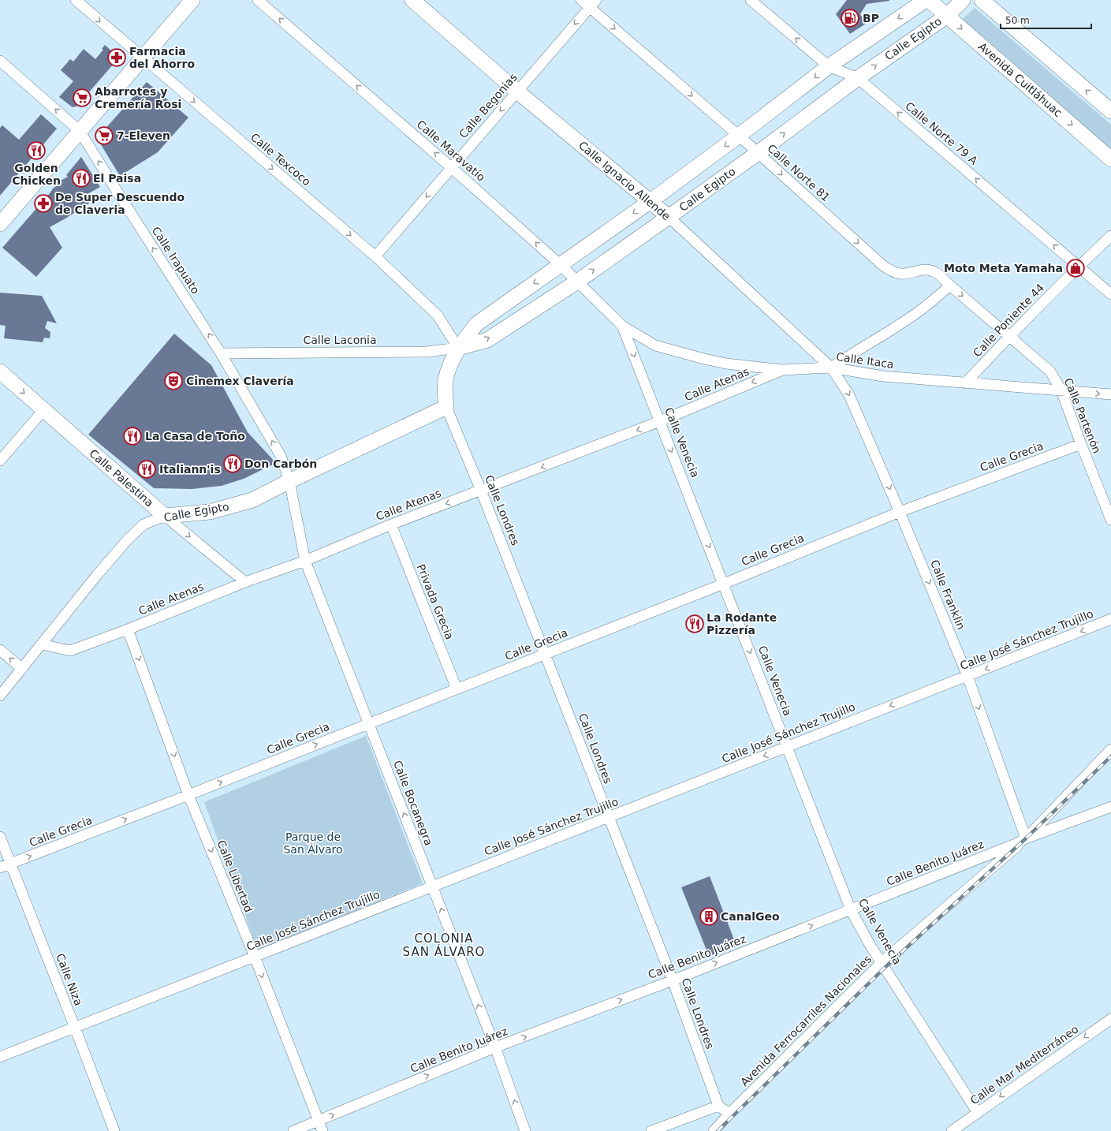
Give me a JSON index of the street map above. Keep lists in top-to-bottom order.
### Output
{
  "streets": {
    "street": [
      "Calle Egipto",
      "Avenida Cuitláhuac",
      "Calle Begonias",
      "Calle Norte 79 A",
      "Calle Maravatío",
      "Calle Texcoco",
      "Calle Norte 81",
      "Calle Ignacio Allende",
      "Calle Irapuato",
      "Calle Poniente 44",
      "Calle Laconia",
      "Calle Itaca",
      "Calle Atenas",
      "Calle Partenón",
      "Calle Venecia",
      "Calle Grecia",
      "Calle Palestina",
      "Calle Londres",
      "Calle Franklin",
      "Privada Grecia",
      "Calle José Sánchez Trujillo",
      "Calle Bocanegra",
      "Calle Benito Juárez",
      "Calle Libertad",
      "Calle Niza",
      "Avenida Ferrocarriles Nacionales",
      "Calle Mar Mediterráneo"
    ]
  },
  "crossings": [
    ["Calle Egipto", "Avenida Cuitláhuac"],
    ["Calle Egipto", "Calle Norte 79 A"],
    ["Calle Egipto", "Calle Maravatío"],
    ["Calle Egipto", "Calle Texcoco"],
    ["Calle Egipto", "Calle Norte 81"],
    ["Calle Egipto", "Calle Ignacio Allende"],
    ["Calle Egipto", "Calle Irapuato"],
    ["Calle Egipto", "Calle Laconia"],
    ["Calle Egipto", "Calle Atenas"],
    ["Calle Egipto", "Calle Palestina"],
    ["Calle Egipto", "Calle Londres"],
    ["Calle Egipto", "Calle Bocanegra"],
    ["Calle Begonias", "Calle Maravatío"],
    ["Calle Begonias", "Calle Texcoco"],
    ["Calle Begonias", "Calle Norte 81"],
    ["Calle Begonias", "Calle Ignacio Allende"],
    ["Calle Norte 79 A", "Calle Poniente 44"],
    ["Calle Maravatío", "Calle Itaca"],
    ["Calle Maravatío", "Calle Venecia"],
    ["Calle Texcoco", "Calle Laconia"],
    ["Calle Norte 81", "Calle Poniente 44"],
    ["Calle Norte 81", "Calle Partenón"],
    ["Calle Ignacio Allende", "Calle Itaca"],
    ["Calle Ignacio Allende", "Calle Franklin"],
    ["Calle Irapuato", "Calle Laconia"],
    ["Calle Irapuato", "Calle Bocanegra"],
    ["Calle Poniente 44", "Calle Itaca"],
    ["Calle Poniente 44", "Calle Partenón"],
    ["Calle Itaca", "Calle Atenas"],
    ["Calle Itaca", "Calle Partenón"],
    ["Calle Itaca", "Calle Venecia"],
    ["Calle Itaca", "Calle Franklin"],
    ["Calle Atenas", "Calle Venecia"],
    ["Calle Atenas", "Calle Palestina"],
    ["Calle Atenas", "Calle Londres"],
    ["Calle Atenas", "Privada Grecia"],
    ["Calle Atenas", "Calle Bocanegra"],
    ["Calle Atenas", "Calle Libertad"],
    ["Calle Partenón", "Calle Grecia"],
    ["Calle Venecia", "Calle Grecia"],
    ["Calle Venecia", "Calle José Sánchez Trujillo"],
    ["Calle Venecia", "Calle Benito Juárez"],
    ["Calle Venecia", "Avenida Ferrocarriles Nacionales"],
    ["Calle Venecia", "Calle Mar Mediterráneo"],
    ["Calle Grecia", "Calle Londres"],
    ["Calle Grecia", "Calle Franklin"],
    ["Calle Grecia", "Privada Grecia"],
    ["Calle Grecia", "Calle Bocanegra"],
    ["Calle Grecia", "Calle Libertad"],
    ["Calle Grecia", "Calle Niza"],
    ["Calle Londres", "Calle José Sánchez Trujillo"],
    ["Calle Londres", "Calle Benito Juárez"],
    ["Calle Franklin", "Calle José Sánchez Trujillo"],
    ["Calle Franklin", "Calle Benito Juárez"],
    ["Calle Franklin", "Avenida Ferrocarriles Nacionales"],
    ["Calle José Sánchez Trujillo", "Calle Bocanegra"],
    ["Calle José Sánchez Trujillo", "Calle Libertad"],
    ["Calle José Sánchez Trujillo", "Calle Niza"],
    ["Calle Bocanegra", "Calle Benito Juárez"],
    ["Calle Benito Juárez", "Calle Libertad"],
    ["Calle Benito Juárez", "Avenida Ferrocarriles Nacionales"]
  ],
  "one_way": [
    "Calle Begonias",
    "Calle Norte 79 A",
    "Calle Maravatío",
    "Calle Texcoco",
    "Calle Norte 81",
    "Calle Irapuato",
    "Calle Atenas",
    "Calle Venecia",
    "Calle Palestina",
    "Calle Franklin",
    "Calle José Sánchez Trujillo",
    "Calle Bocanegra",
    "Calle Benito Juárez",
    "Calle Libertad",
    "Calle Mar Mediterráneo"
  ],
  "districts": ["COLONIA SAN ÁLVARO"],
  "parks": ["Parque de San Álvaro"],
  "places": {
    "fuel station": ["BP"],
    "pharmacy": ["Farmacia del Ahorro", "De Super Descuendo de Claveria"],
    "supermarket": ["Abarrotes y Cremería Rosi", "7-Eleven"],
    "restaurant": [
      "Golden Chicken",
      "El Paisa",
      "La Casa de Toño",
      "Don Carbón",
      "Italiann'is",
      "La Rodante Pizzería"
    ],
    "shop": ["Moto Meta Yamaha"],
    "theatre": ["Cinemex Clavería"],
    "building": ["CanalGeo"]
  },
  "scale_bar": "50 m"
}
